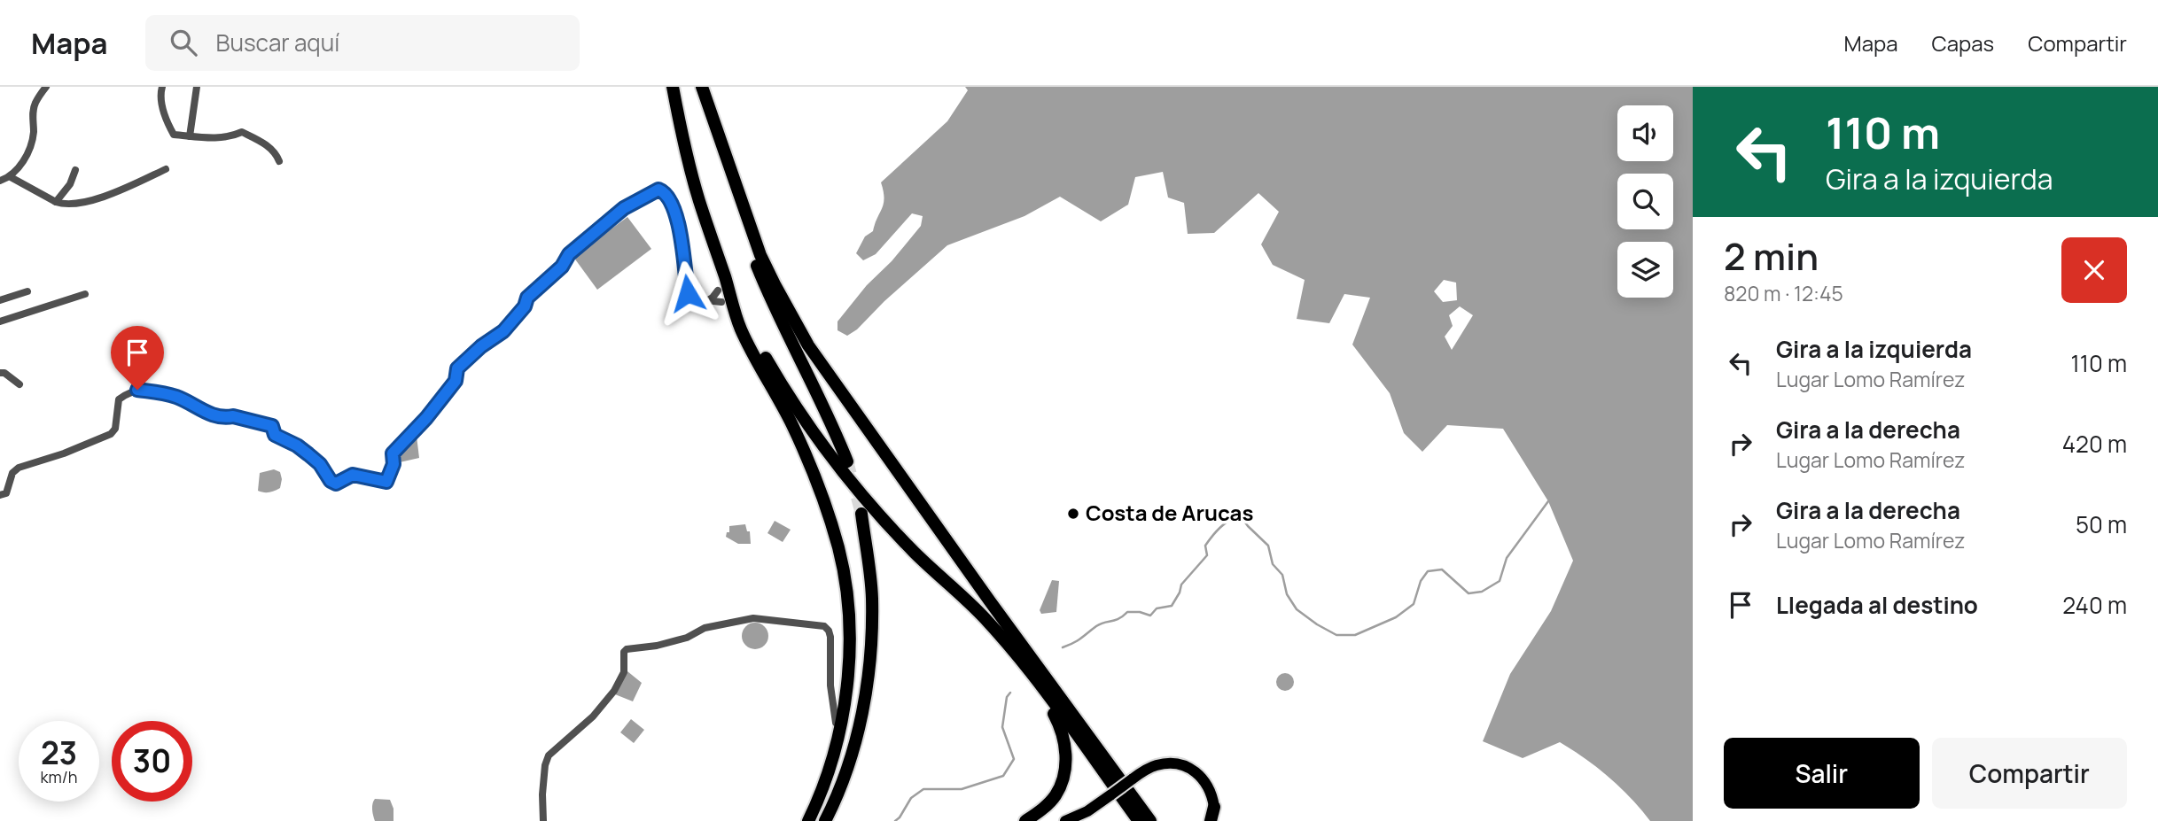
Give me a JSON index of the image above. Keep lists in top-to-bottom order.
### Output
{
  "places": ["Costa de Arucas"],
  "page": {
    "header": "Mapa",
    "search": "Buscar aquí",
    "nav": ["Mapa", "Capas", "Compartir"],
    "turn": ["110 m", "Gira a la izquierda"],
    "heading": ["2 min", "820 m · 12:45"],
    "list": [
      {
        "name": "Gira a la izquierda",
        "note": "Lugar Lomo Ramírez",
        "value": "110 m"
      },
      {
        "name": "Gira a la derecha",
        "note": "Lugar Lomo Ramírez",
        "value": "420 m"
      },
      {
        "name": "Gira a la derecha",
        "note": "Lugar Lomo Ramírez",
        "value": "50 m"
      },
      {
        "name": "Llegada al destino",
        "value": "240 m"
      }
    ],
    "speed": "23 km/h",
    "limit": "30",
    "buttons": ["Salir", "Compartir"]
  }
}
